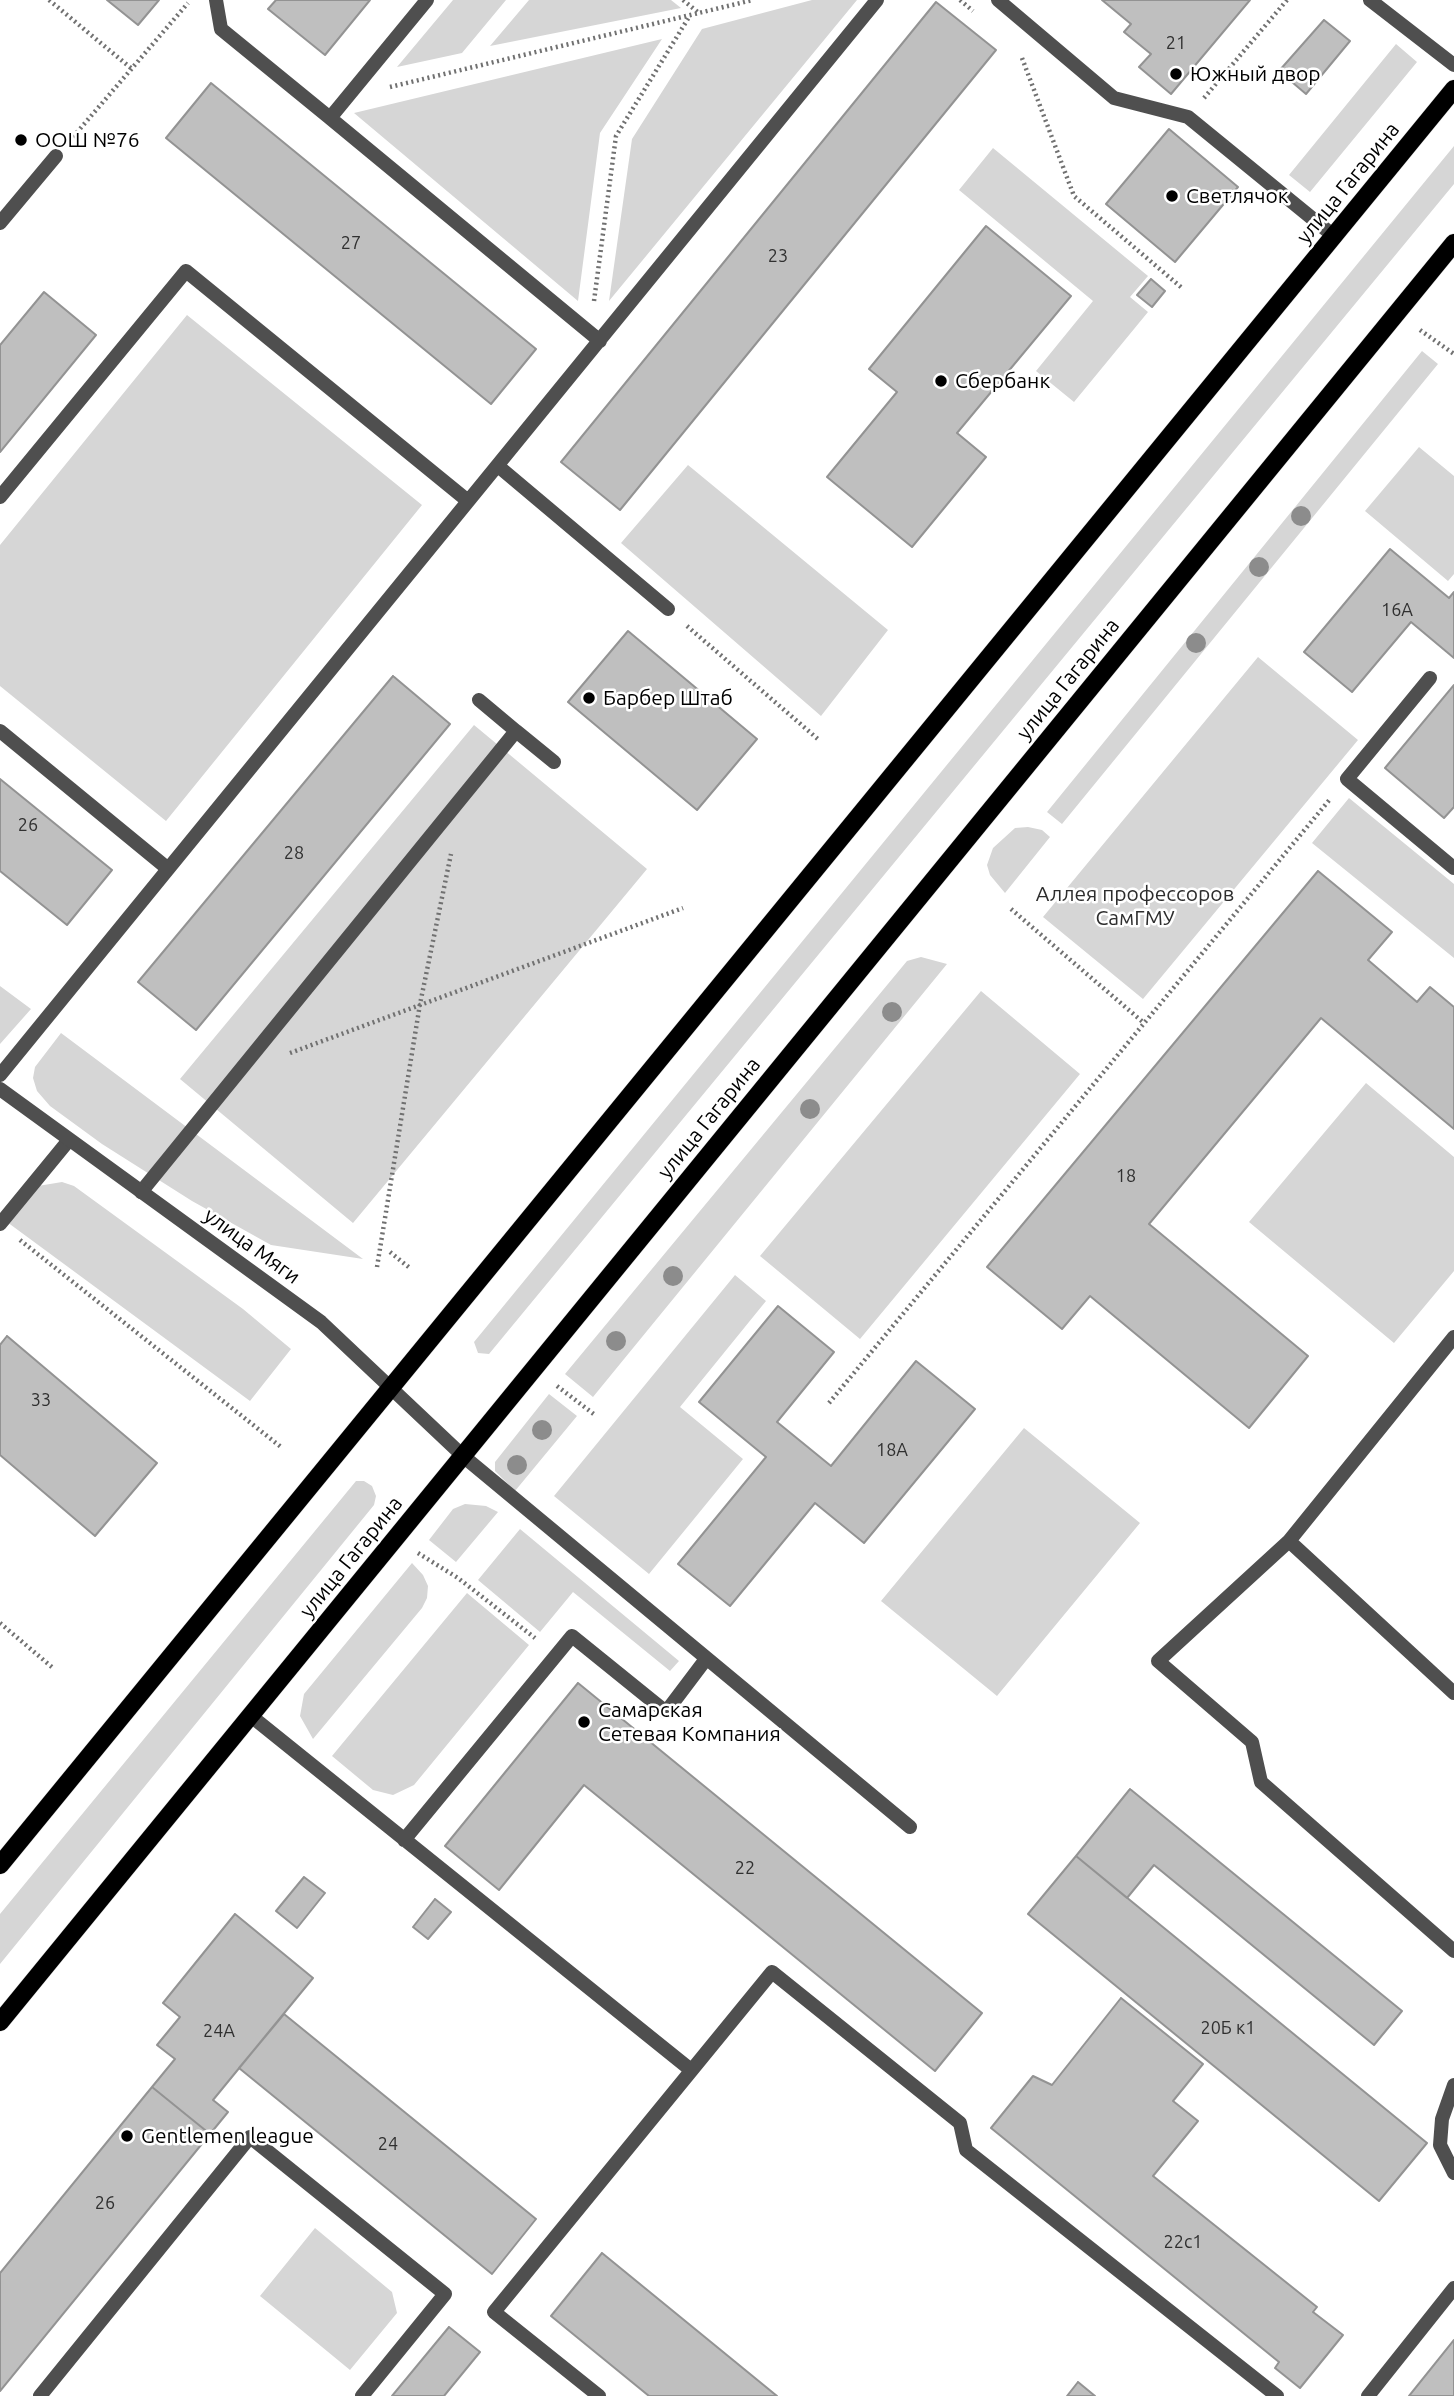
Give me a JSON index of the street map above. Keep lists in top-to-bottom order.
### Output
{
  "streets": {
    "main road": ["улица Гагарина"],
    "street": ["улица Мяги"]
  },
  "crossings": [
    ["улица Гагарина", "улица Мяги"]
  ],
  "parks": ["Аллея профессоров СамГМУ"],
  "places": [
    "Южный двор",
    "ООШ №76",
    "Светлячок",
    "Сбербанк",
    "Барбер Штаб",
    "Самарская Сетевая Компания",
    "Gentlemen league"
  ],
  "house_numbers": [
    "21",
    "27",
    "23",
    "16А",
    "26",
    "28",
    "18",
    "33",
    "18А",
    "22",
    "20Б к1",
    "24А",
    "24",
    "26",
    "22с1"
  ]
}
